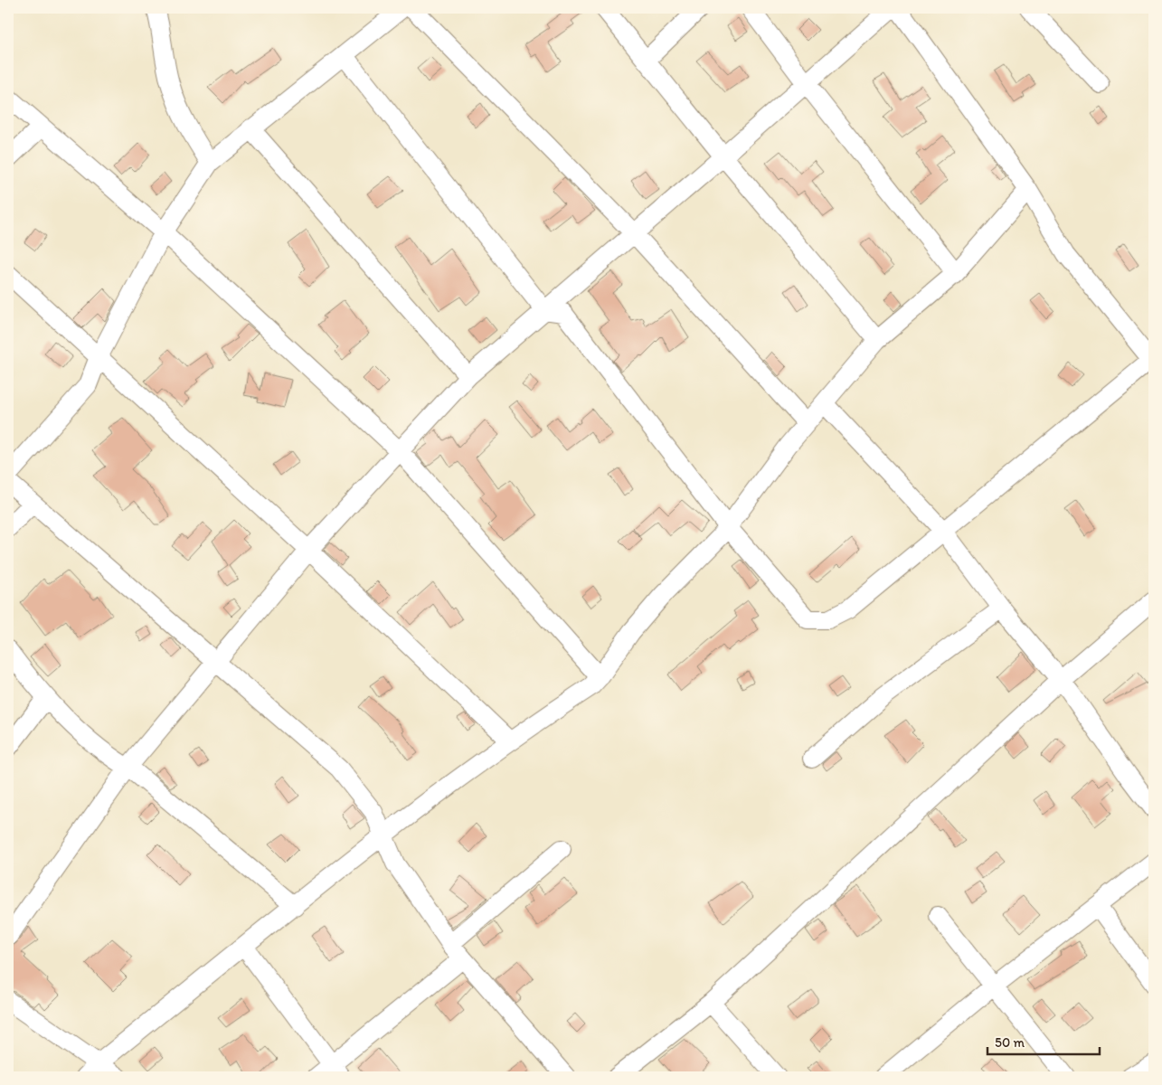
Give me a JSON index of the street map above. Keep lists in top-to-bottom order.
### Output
{
  "scale_bar": "50 m"
}
